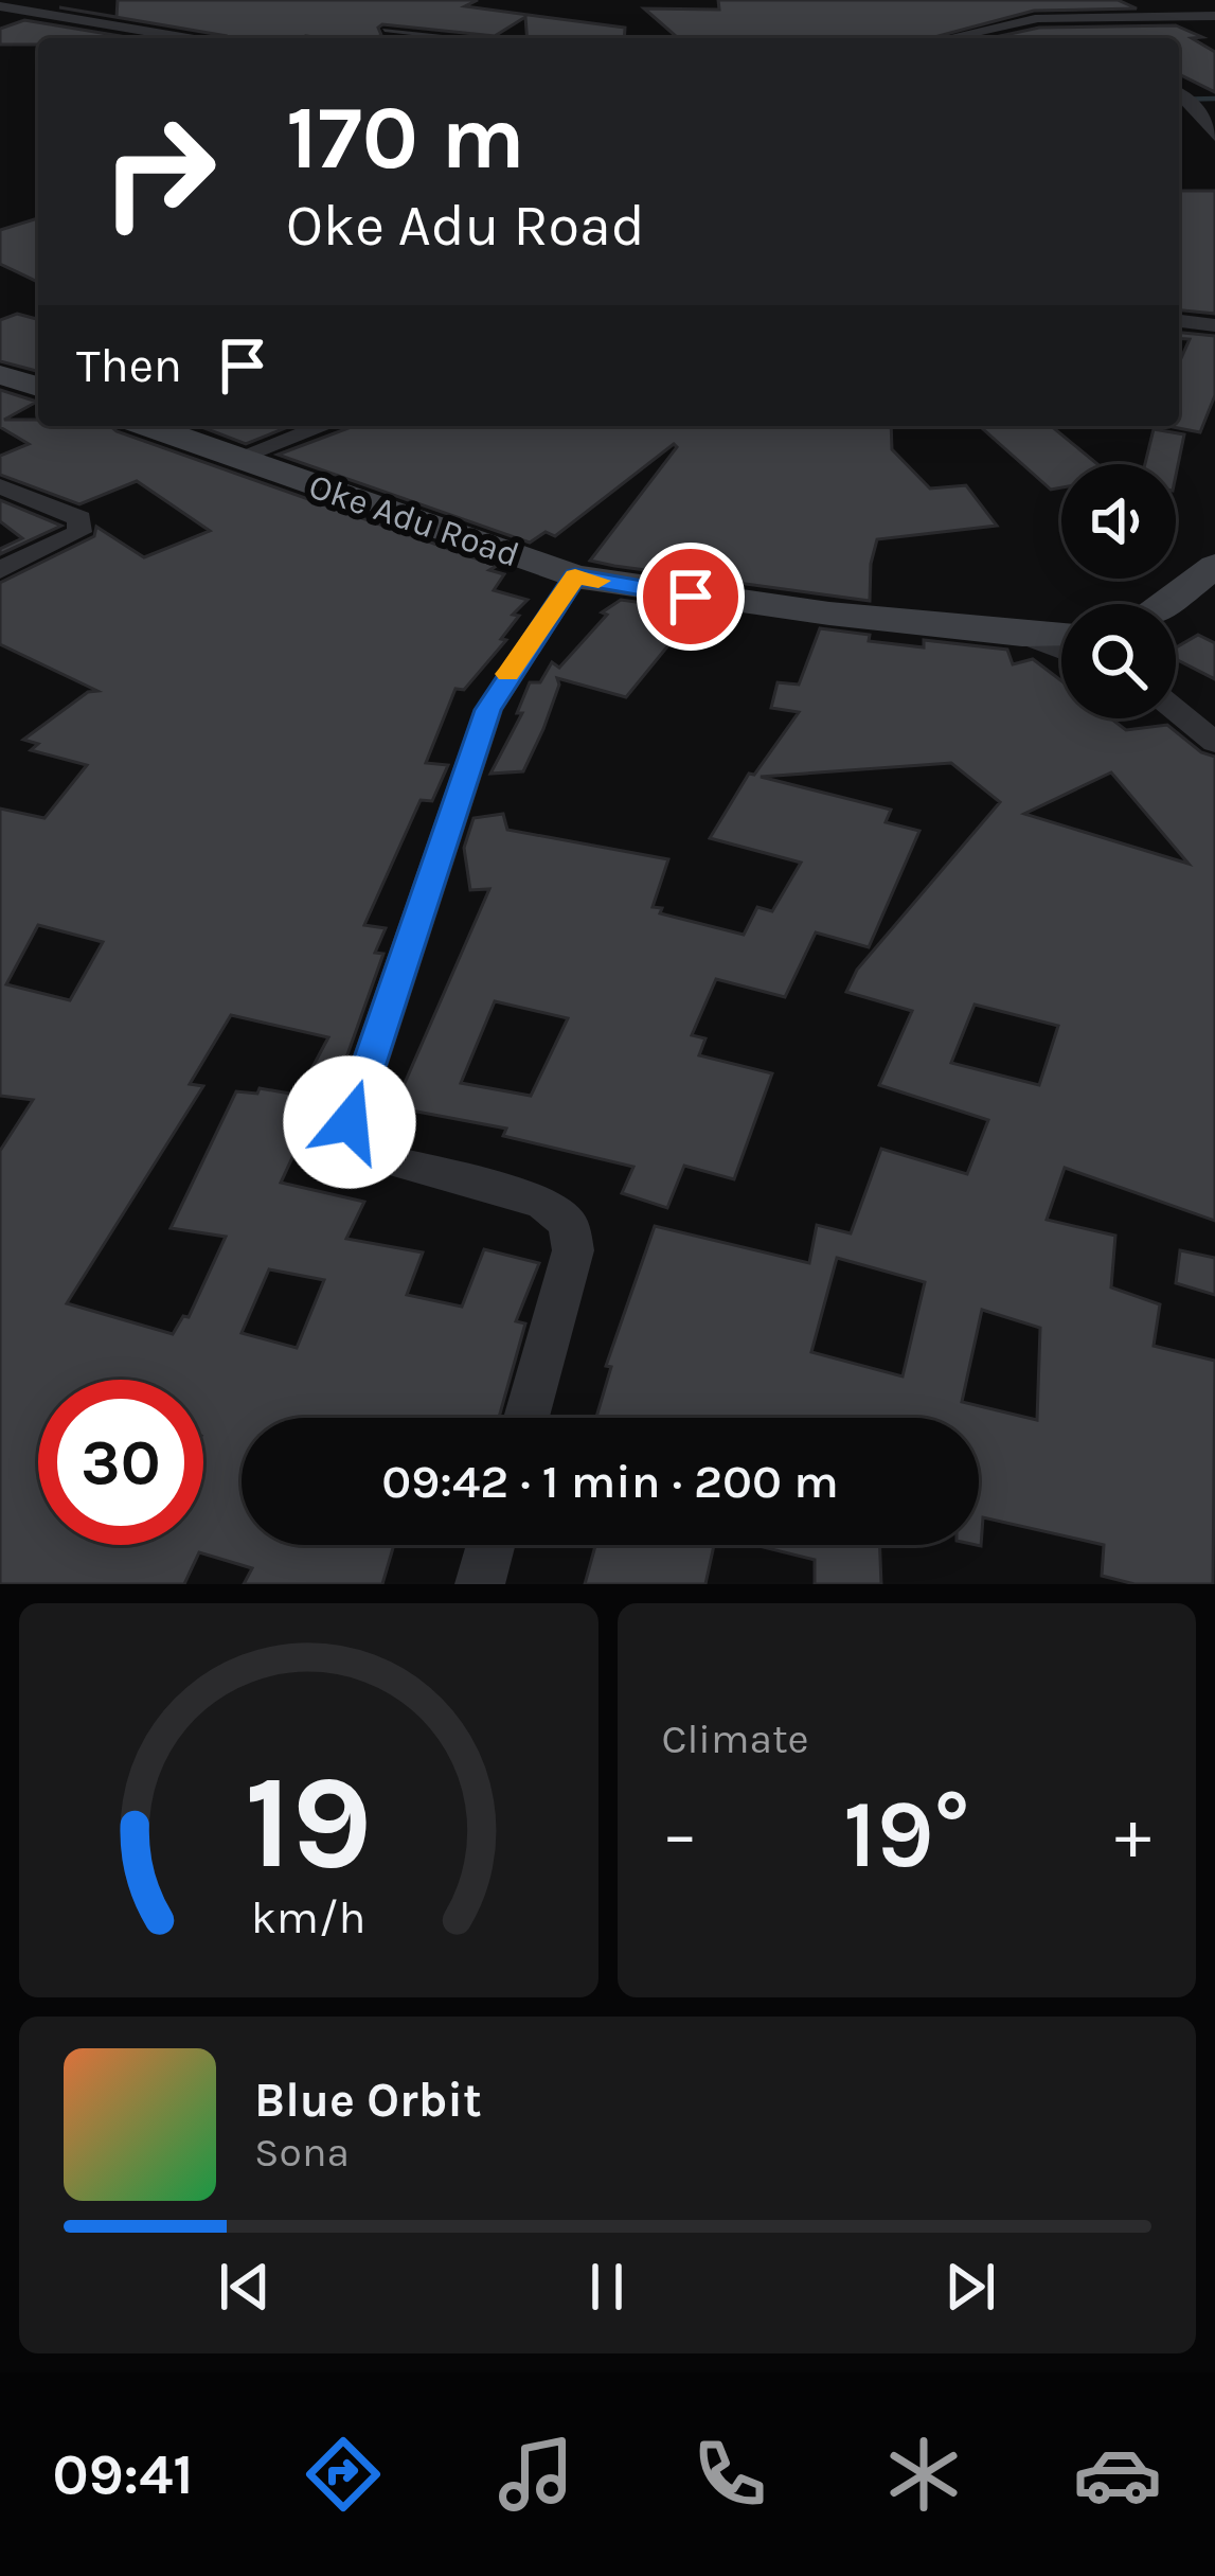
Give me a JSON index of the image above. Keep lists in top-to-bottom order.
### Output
{
  "streets": {
    "street": ["Oke Adu Road"]
  },
  "page": {
    "turn": ["170 m", "Oke Adu Road"],
    "then": "Then",
    "limit": "30",
    "trip": "09:42 · 1 min · 200 m",
    "tile": "Climate",
    "heat": ["−", "19°", "+"],
    "song": ["Blue Orbit", "Sona"],
    "tabs": "09:41",
    "gauge": ["19", "km/h"]
  }
}
